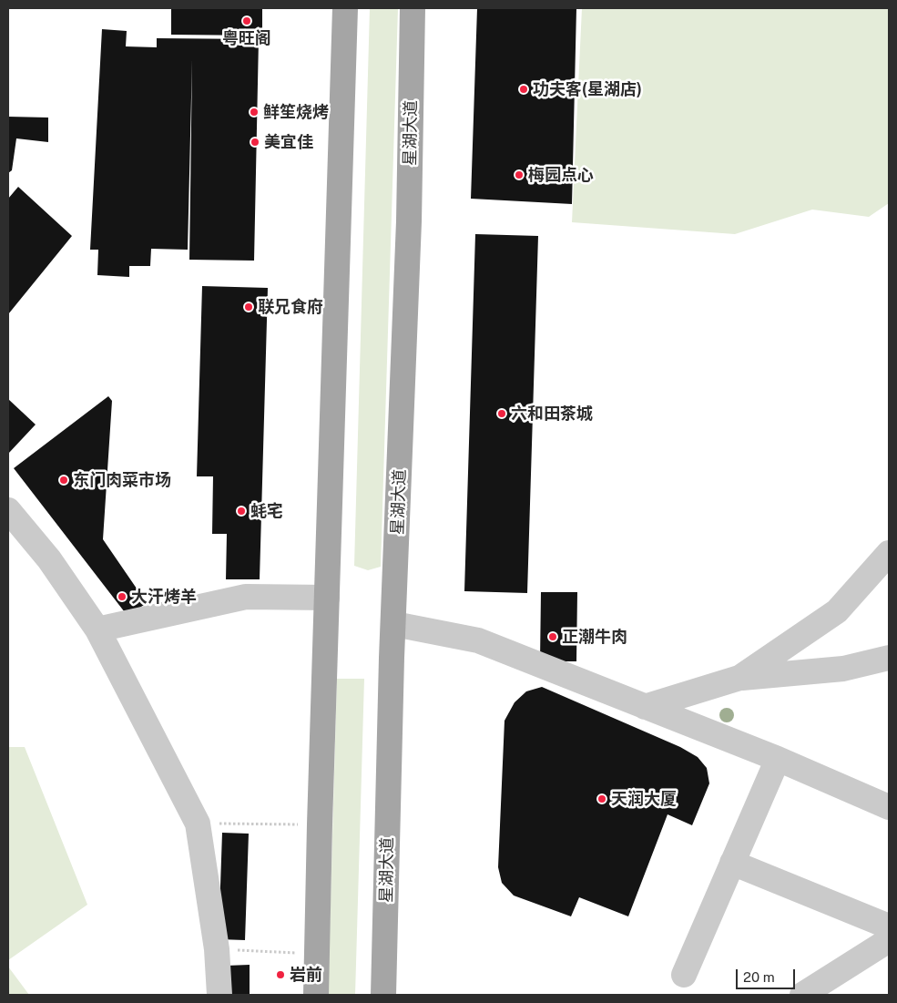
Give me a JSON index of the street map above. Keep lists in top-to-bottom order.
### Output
{
  "streets": {
    "main road": ["星湖大道"]
  },
  "places": [
    "粤旺阁",
    "功夫客(星湖店)",
    "鲜笙烧烤",
    "美宜佳",
    "梅园点心",
    "联兄食府",
    "六和田茶城",
    "东门肉菜市场",
    "蚝宅",
    "大汗烤羊",
    "正潮牛肉",
    "天润大厦",
    "岩前"
  ],
  "scale_bar": "20 m"
}
